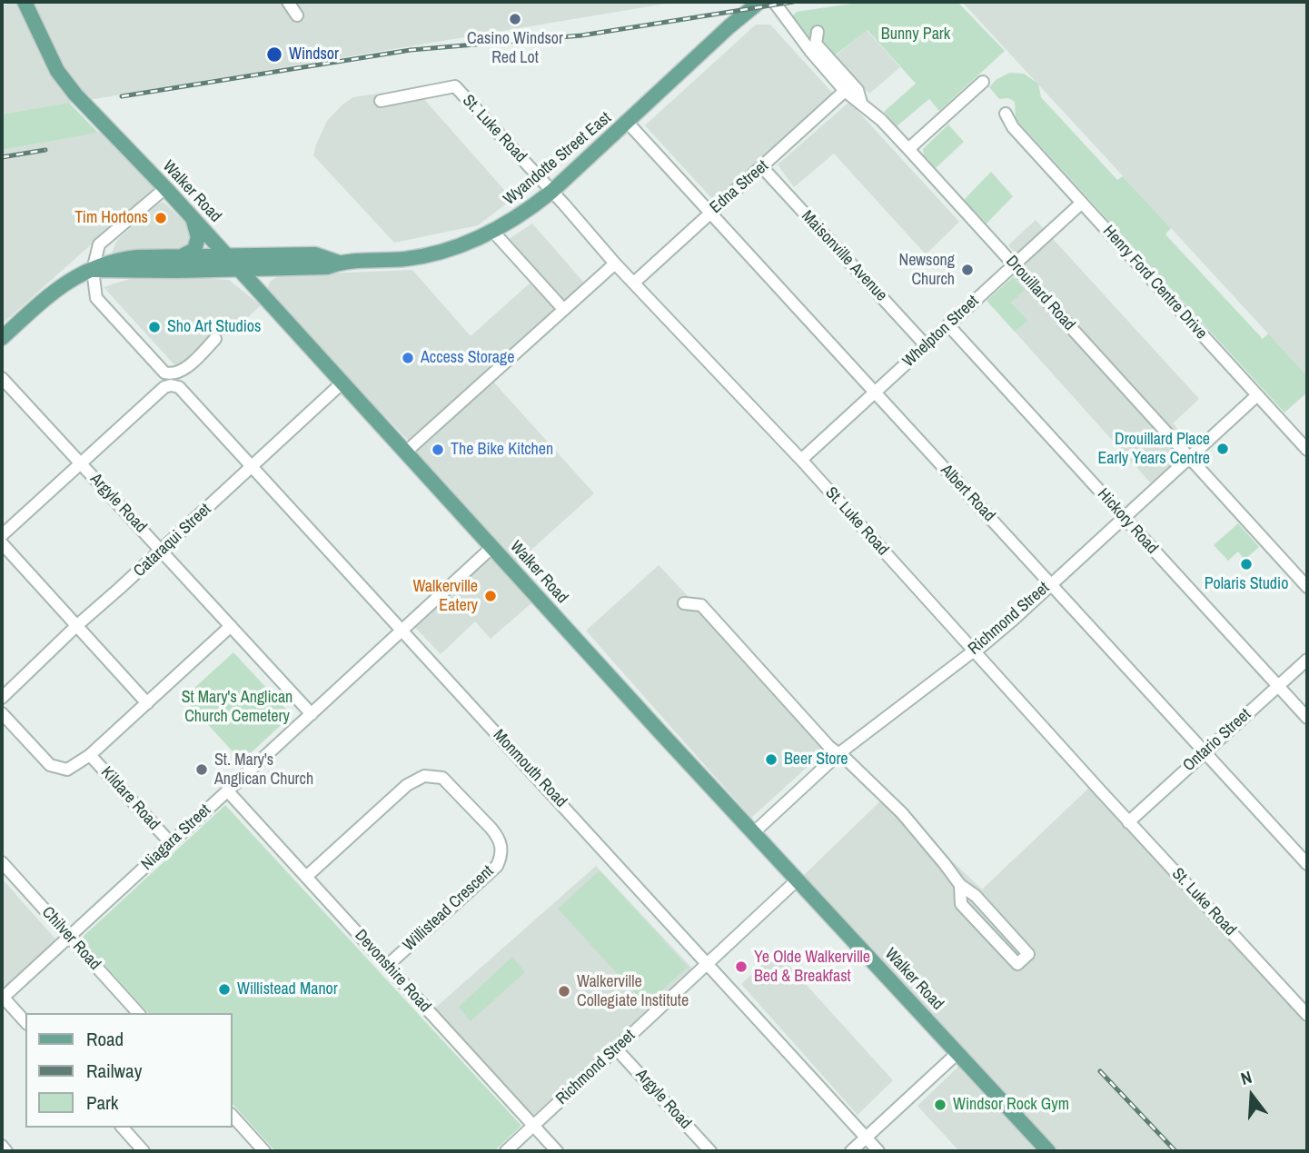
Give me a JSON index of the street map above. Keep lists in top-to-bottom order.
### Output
{
  "streets": {
    "main road": ["Wyandotte Street East", "Walker Road"],
    "street": [
      "St. Luke Road",
      "Edna Street",
      "Maisonville Avenue",
      "Henry Ford Centre Drive",
      "Drouillard Road",
      "Whelpton Street",
      "Albert Road",
      "Argyle Road",
      "Hickory Road",
      "Cataraqui Street",
      "Richmond Street",
      "Ontario Street",
      "Monmouth Road",
      "Kildare Road",
      "Niagara Street",
      "Willistead Crescent",
      "Chilver Road",
      "Devonshire Road"
    ]
  },
  "crossings": [
    ["St. Luke Road", "Wyandotte Street East"],
    ["St. Luke Road", "Edna Street"],
    ["St. Luke Road", "Whelpton Street"],
    ["St. Luke Road", "Richmond Street"],
    ["St. Luke Road", "Ontario Street"],
    ["Wyandotte Street East", "Walker Road"],
    ["Wyandotte Street East", "Albert Road"],
    ["Edna Street", "Maisonville Avenue"],
    ["Edna Street", "Drouillard Road"],
    ["Edna Street", "Albert Road"],
    ["Walker Road", "Cataraqui Street"],
    ["Walker Road", "Richmond Street"],
    ["Walker Road", "Niagara Street"],
    ["Maisonville Avenue", "Whelpton Street"],
    ["Henry Ford Centre Drive", "Whelpton Street"],
    ["Henry Ford Centre Drive", "Richmond Street"],
    ["Drouillard Road", "Whelpton Street"],
    ["Drouillard Road", "Richmond Street"],
    ["Whelpton Street", "Albert Road"],
    ["Whelpton Street", "Hickory Road"],
    ["Albert Road", "Richmond Street"],
    ["Albert Road", "Ontario Street"],
    ["Argyle Road", "Cataraqui Street"],
    ["Argyle Road", "Richmond Street"],
    ["Argyle Road", "Monmouth Road"],
    ["Argyle Road", "Niagara Street"],
    ["Hickory Road", "Richmond Street"],
    ["Hickory Road", "Ontario Street"],
    ["Cataraqui Street", "Monmouth Road"],
    ["Richmond Street", "Monmouth Road"],
    ["Richmond Street", "Devonshire Road"],
    ["Monmouth Road", "Niagara Street"],
    ["Kildare Road", "Niagara Street"],
    ["Niagara Street", "Chilver Road"],
    ["Niagara Street", "Devonshire Road"],
    ["Willistead Crescent", "Devonshire Road"]
  ],
  "parks": ["Bunny Park", "St Mary's Anglican Church Cemetery"],
  "places": [
    "Casino Windsor Red Lot",
    "Windsor",
    "Tim Hortons",
    "Newsong Church",
    "Sho Art Studios",
    "Access Storage",
    "Drouillard Place Early Years Centre",
    "The Bike Kitchen",
    "Polaris Studio",
    "Walkerville Eatery",
    "Beer Store",
    "St. Mary's Anglican Church",
    "Ye Olde Walkerville Bed & Breakfast",
    "Willistead Manor",
    "Walkerville Collegiate Institute",
    "Windsor Rock Gym"
  ],
  "legend": ["Road", "Railway", "Park"],
  "north": "top"
}
